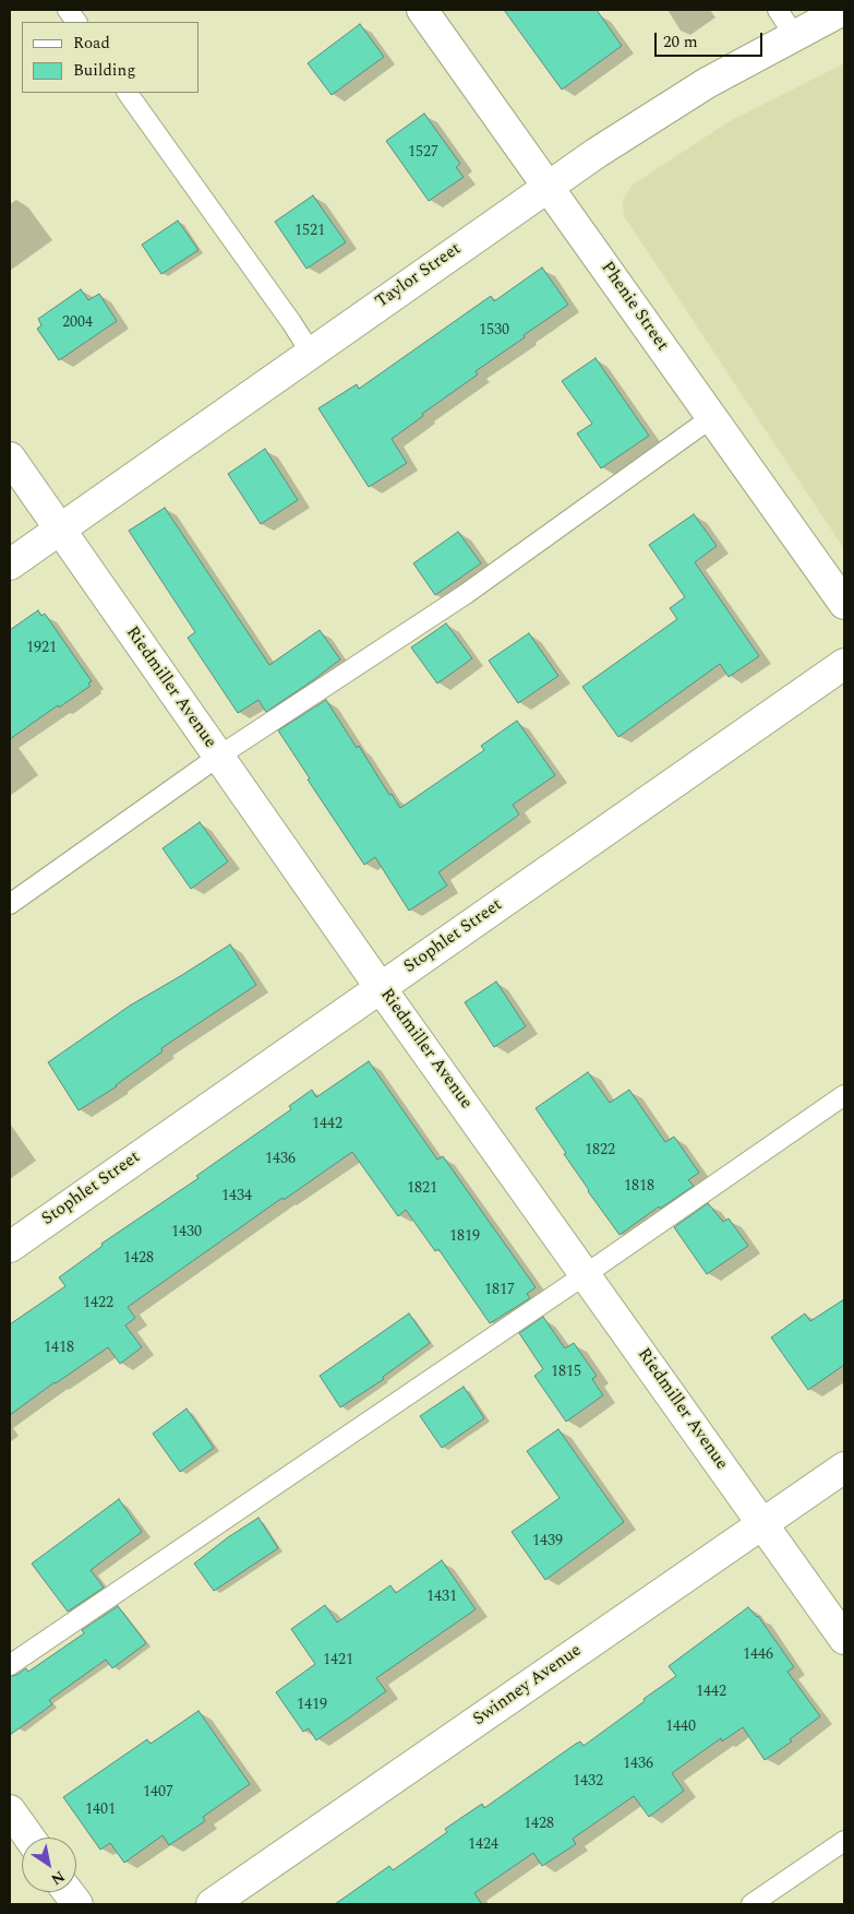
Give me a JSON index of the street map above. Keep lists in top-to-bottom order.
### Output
{
  "streets": {
    "street": [
      "Taylor Street",
      "Phenie Street",
      "Riedmiller Avenue",
      "Stophlet Street",
      "Swinney Avenue"
    ]
  },
  "crossings": [
    ["Taylor Street", "Phenie Street"],
    ["Taylor Street", "Riedmiller Avenue"],
    ["Riedmiller Avenue", "Stophlet Street"],
    ["Riedmiller Avenue", "Swinney Avenue"]
  ],
  "house_numbers": [
    "1527",
    "1521",
    "2004",
    "1530",
    "1921",
    "1442",
    "1822",
    "1436",
    "1818",
    "1821",
    "1434",
    "1430",
    "1819",
    "1428",
    "1817",
    "1422",
    "1418",
    "1815",
    "1439",
    "1431",
    "1446",
    "1421",
    "1442",
    "1419",
    "1440",
    "1436",
    "1432",
    "1407",
    "1401",
    "1428",
    "1424"
  ],
  "legend": ["Road", "Building"],
  "scale_bar": "20 m",
  "north": "bottom right"
}
